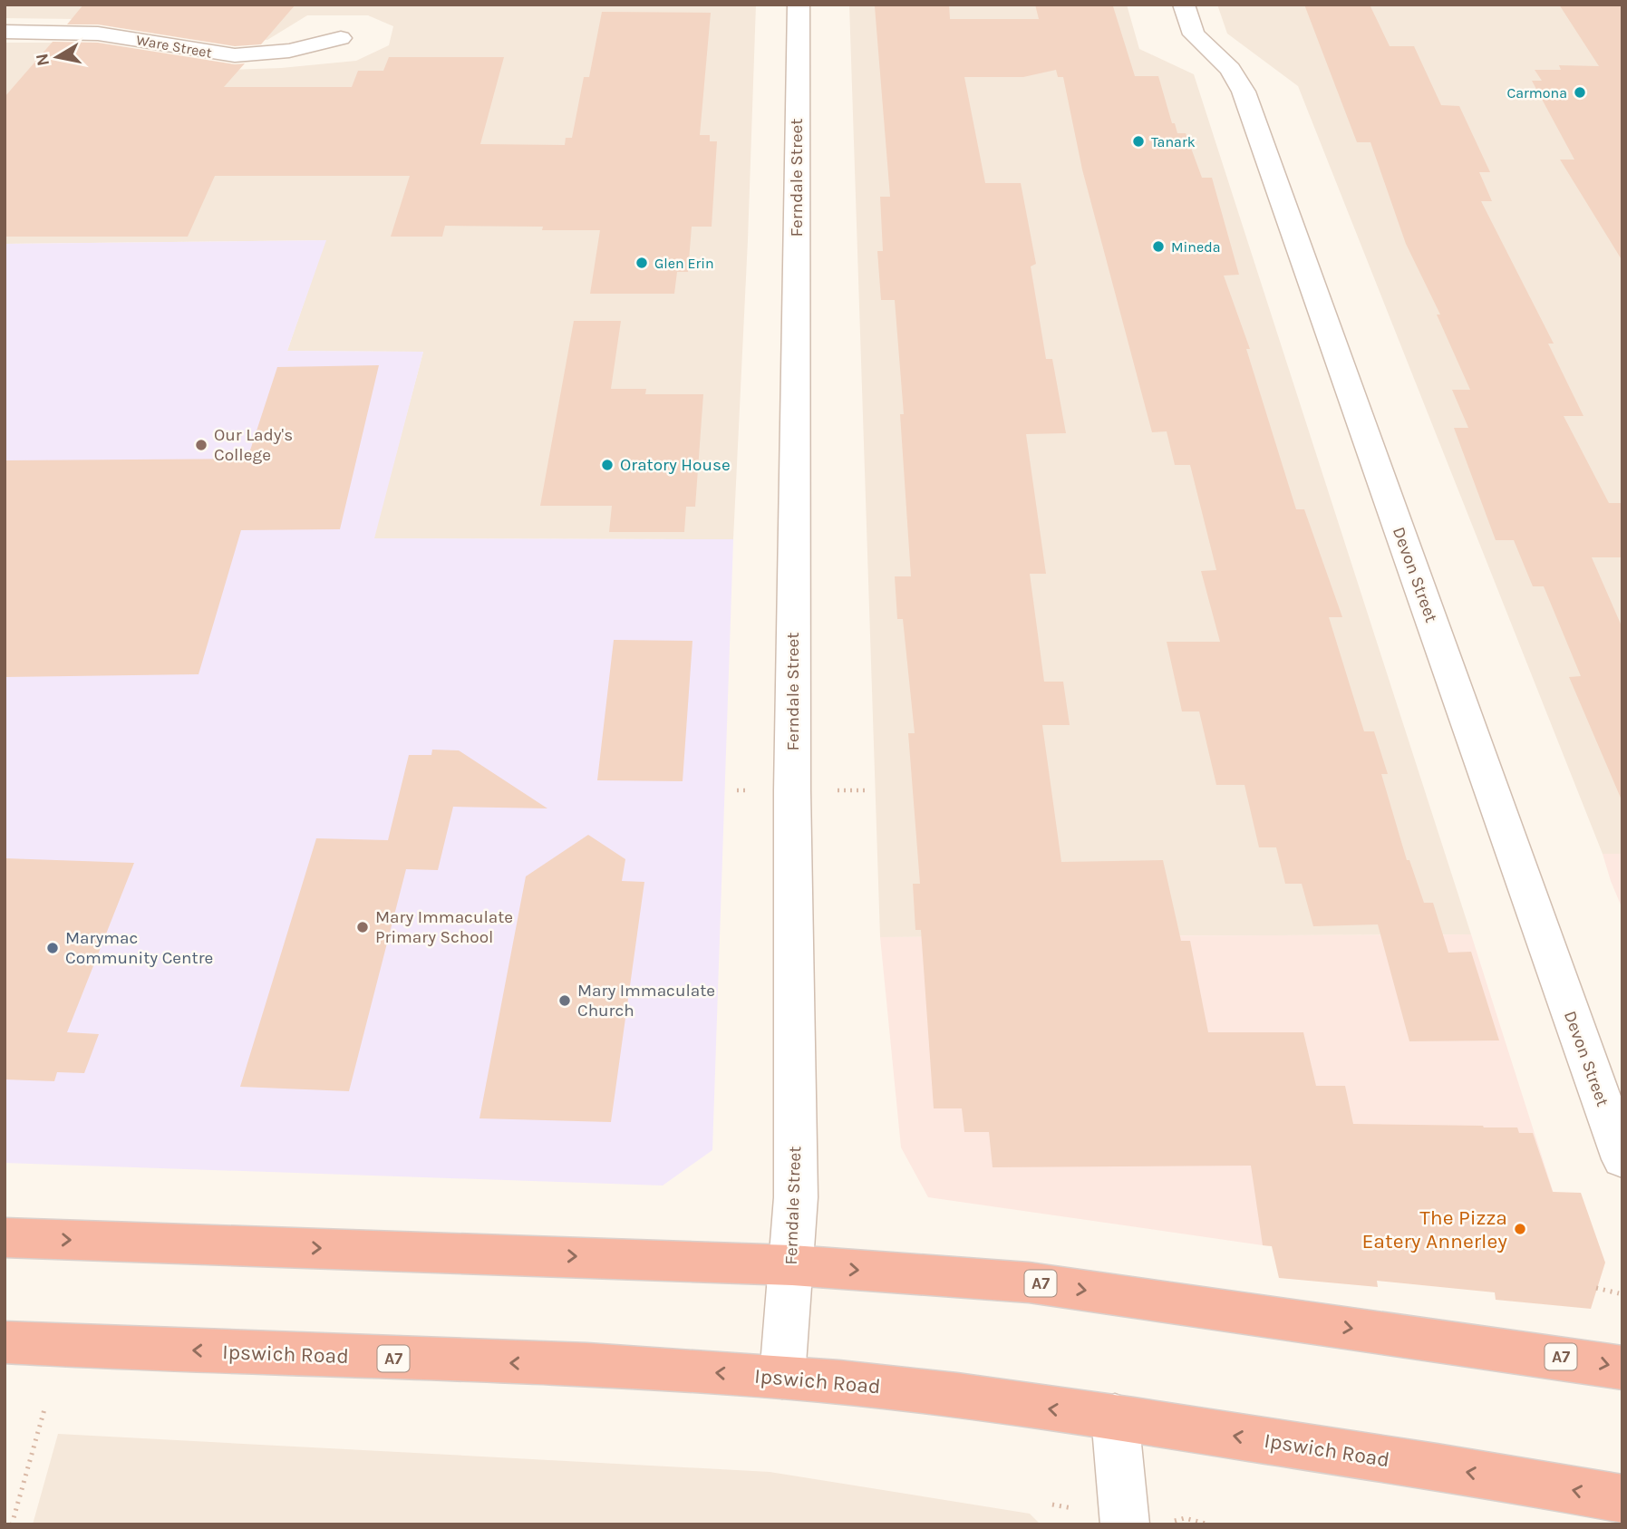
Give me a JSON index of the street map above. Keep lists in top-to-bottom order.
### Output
{
  "streets": {
    "highway": ["A7", "Ipswich Road"],
    "street": ["Ware Street", "Ferndale Street", "Devon Street"]
  },
  "crossings": [
    ["Ferndale Street", "A7"],
    ["Ferndale Street", "Ipswich Road"]
  ],
  "places": [
    "Carmona",
    "Tanark",
    "Mineda",
    "Glen Erin",
    "Our Lady's College",
    "Oratory House",
    "Mary Immaculate Primary School",
    "Marymac Community Centre",
    "Mary Immaculate Church",
    "The Pizza Eatery Annerley"
  ],
  "north": "left"
}
